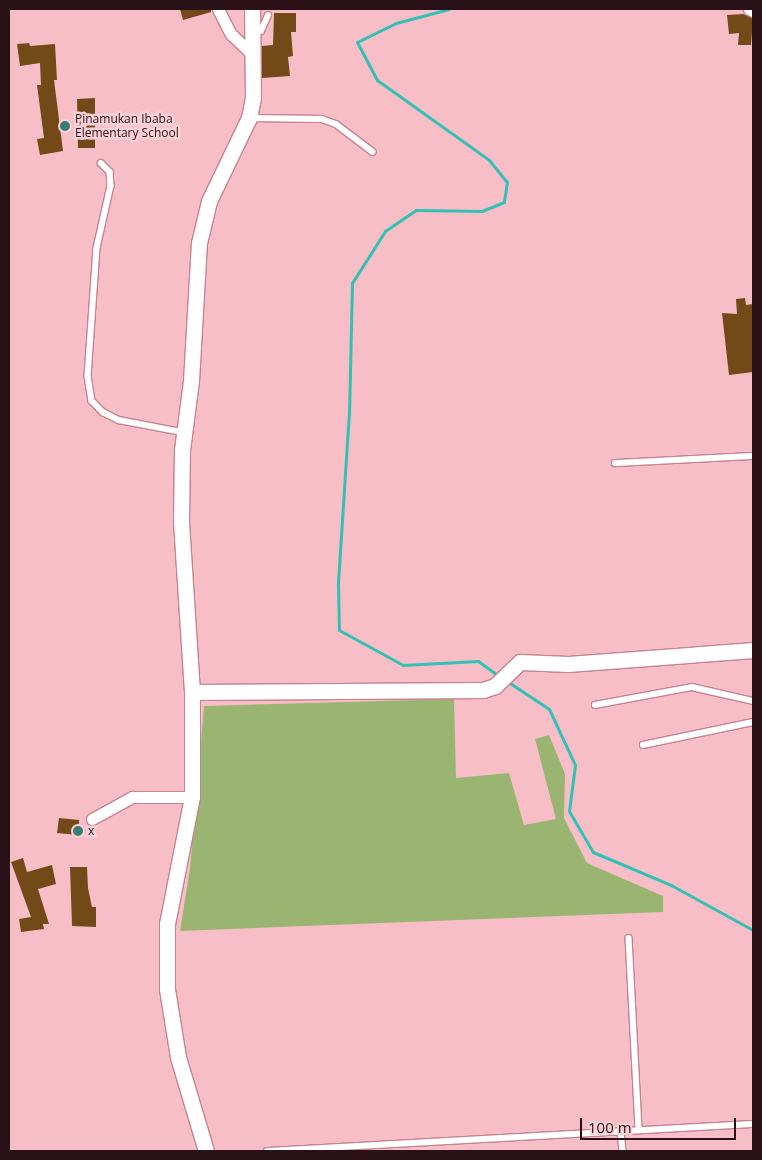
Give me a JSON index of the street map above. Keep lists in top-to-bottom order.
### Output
{
  "places": ["Pinamukan Ibaba Elementary School", "x"],
  "scale_bar": "100 m"
}
